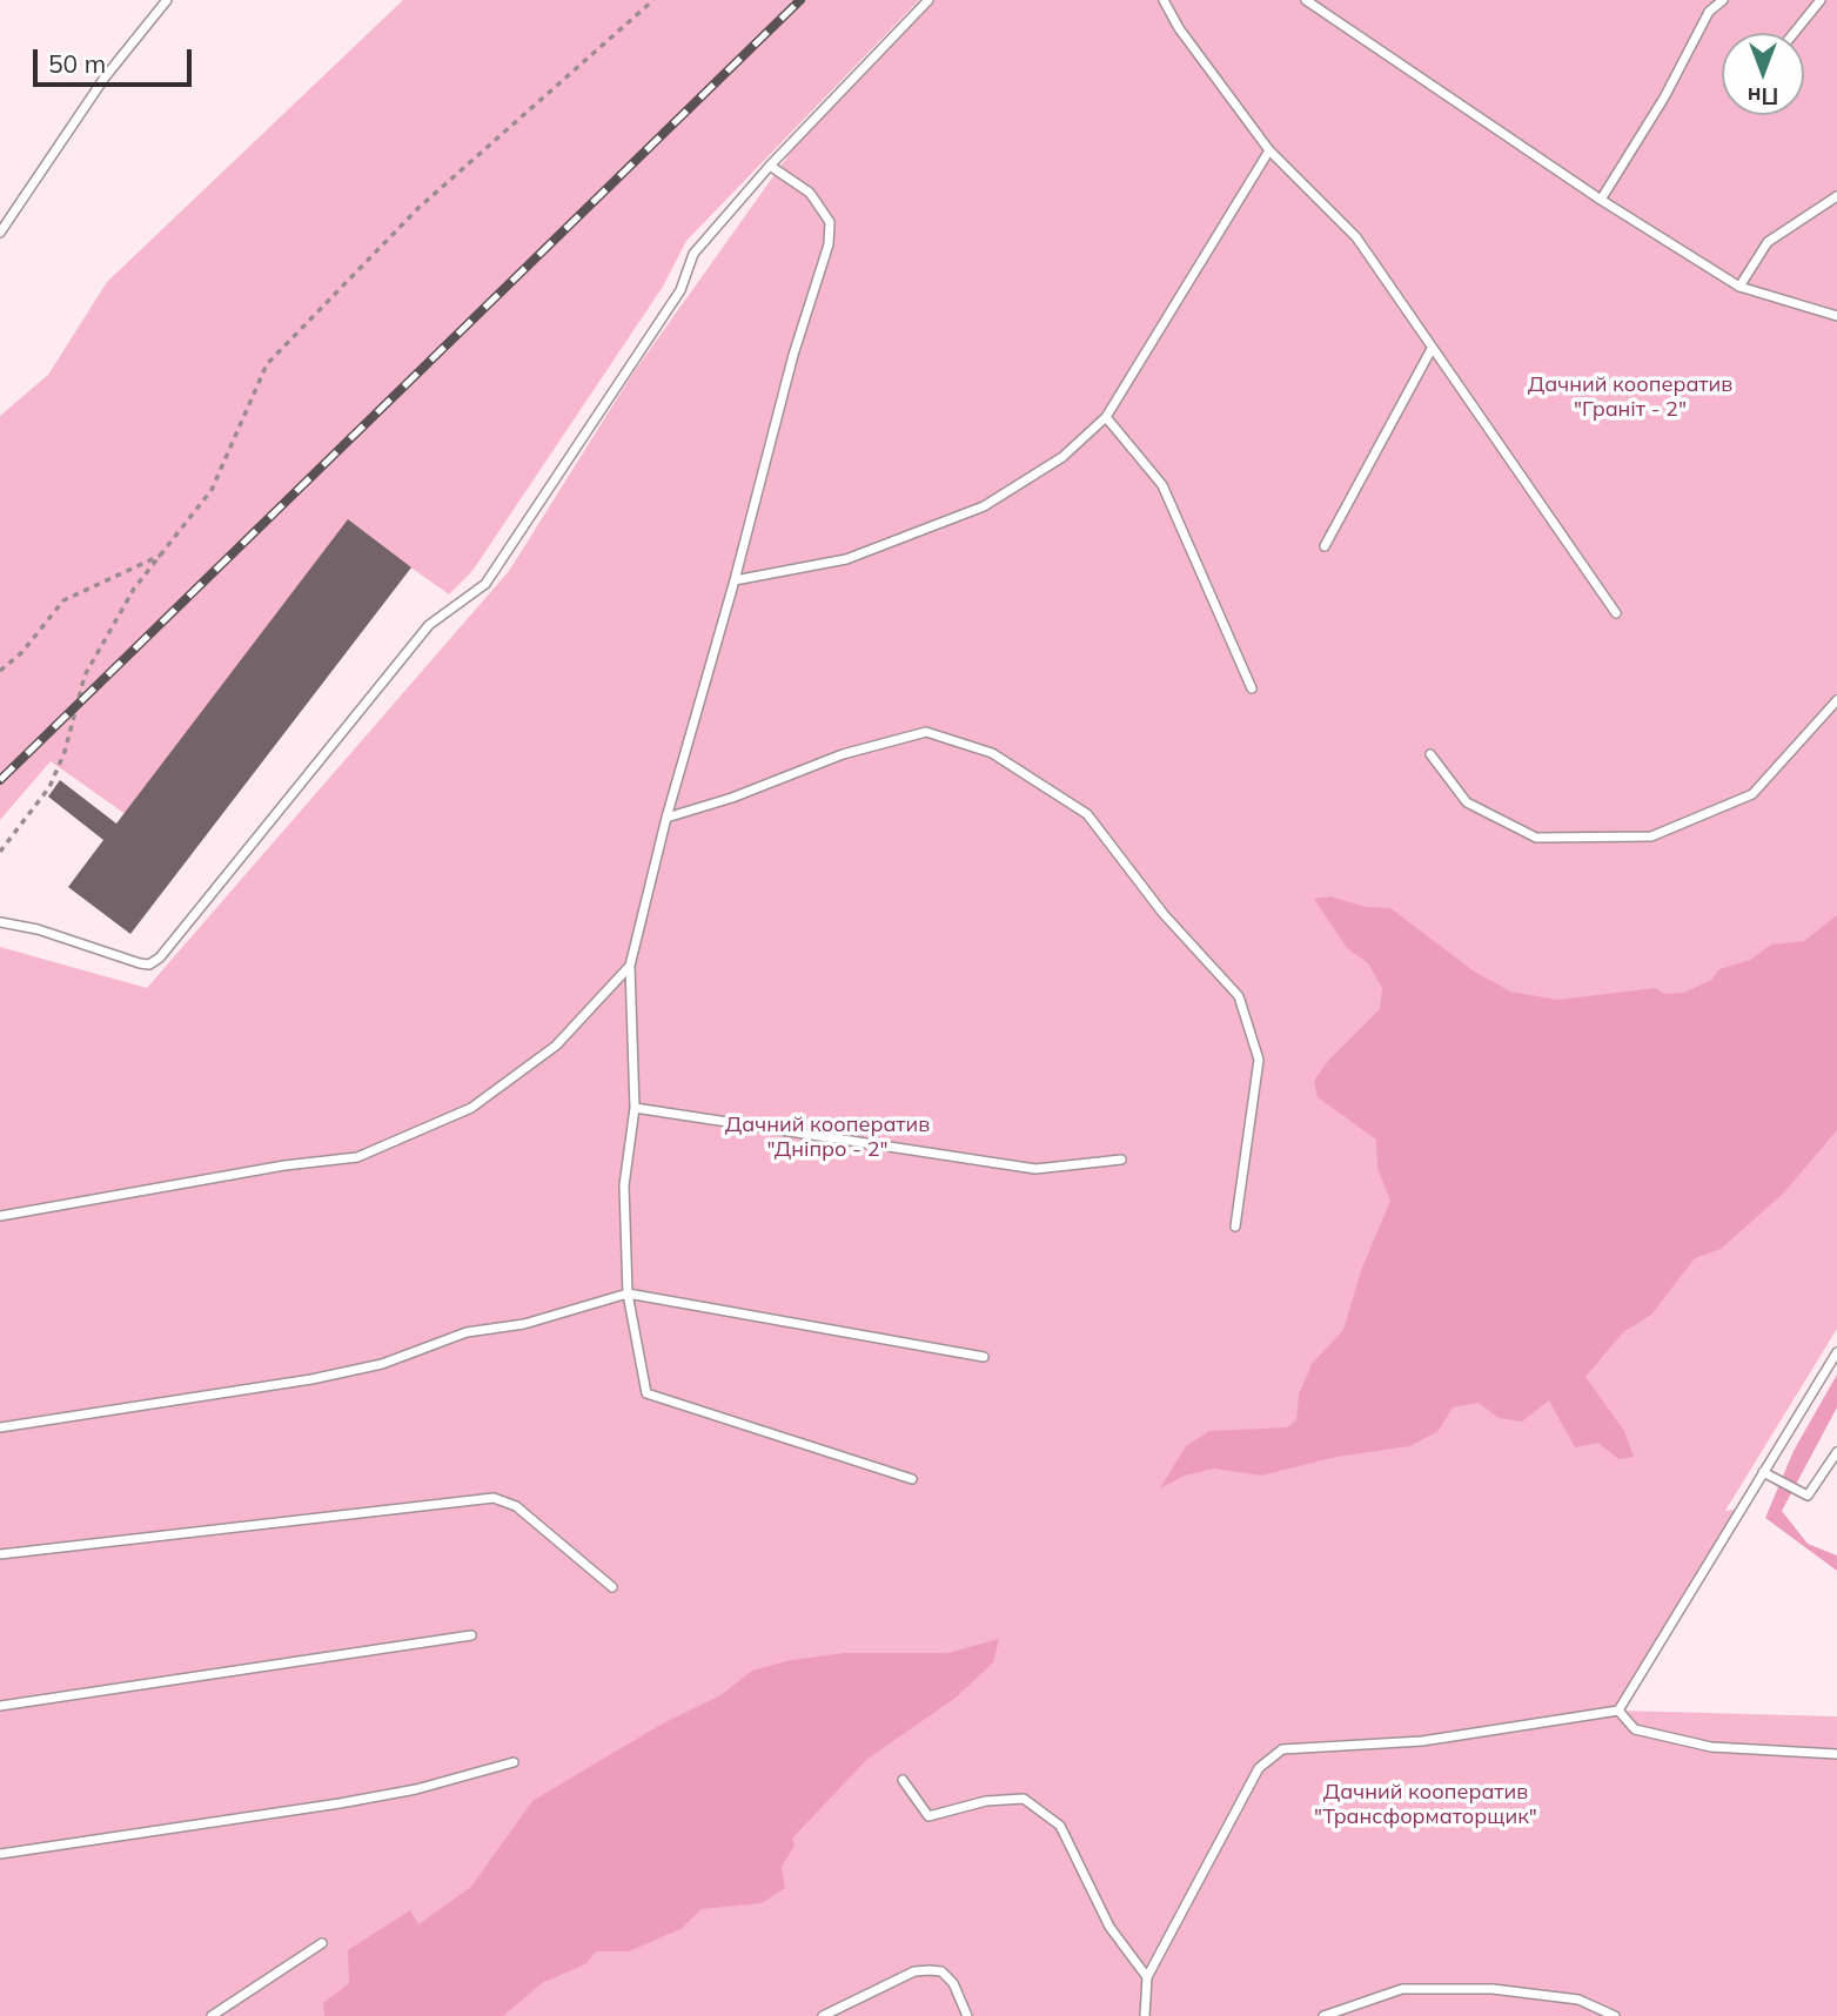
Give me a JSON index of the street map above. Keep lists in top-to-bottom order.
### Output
{
  "parks": ["Дачний кооператив \"Граніт - 2\"", "Дачний кооператив \"Дніпро - 2\"", "Дачний кооператив \"Трансформаторщик\""],
  "scale_bar": "50 m",
  "north": "bottom"
}
